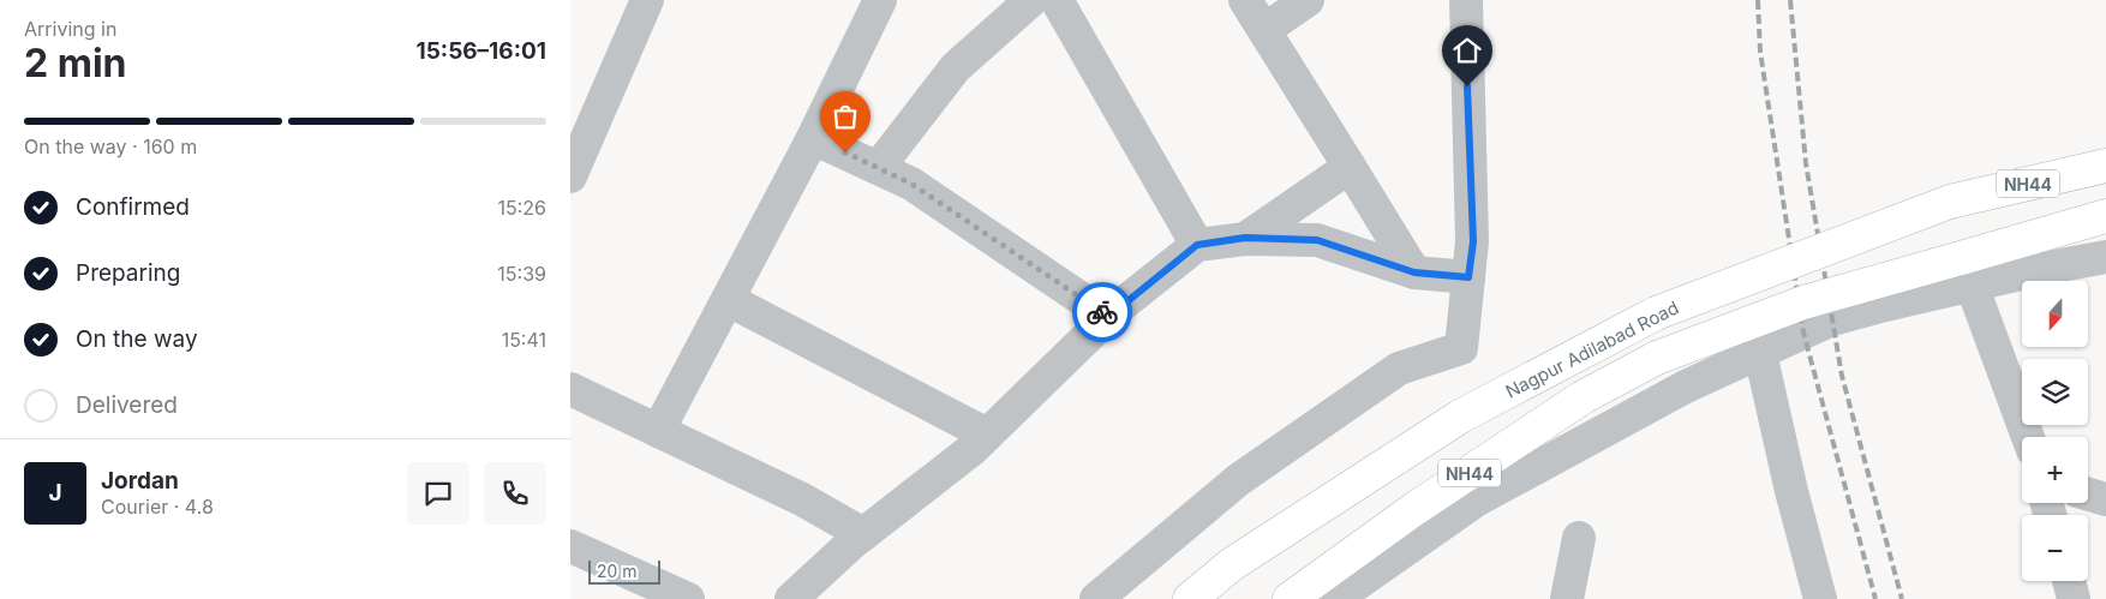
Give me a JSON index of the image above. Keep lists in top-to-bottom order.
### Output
{
  "streets": {
    "highway": ["NH44", "Nagpur Adilabad Road"]
  },
  "scale_bar": "20 m",
  "north": "bottom",
  "page": {
    "heading": ["2 min", "Arriving in", "15:56–16:01"],
    "panel": ["Jordan", "Courier · 4.8"],
    "bar": "On the way · 160 m",
    "list": [
      ["Confirmed", "15:26"],
      ["Preparing", "15:39"],
      ["On the way", "15:41"],
      "Delivered"
    ],
    "map_buttons": ["+", "−"],
    "round": "J",
    "scale": "20 m"
  }
}
